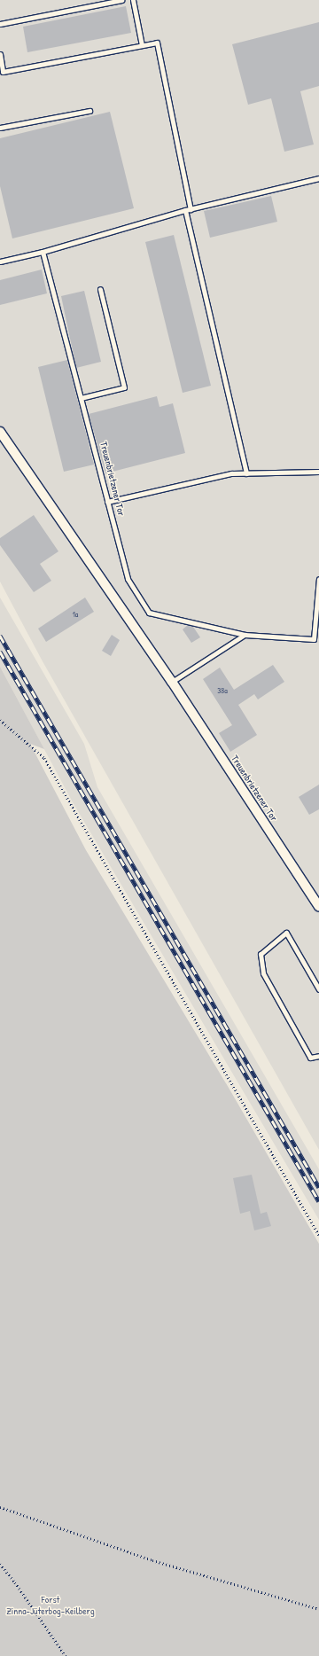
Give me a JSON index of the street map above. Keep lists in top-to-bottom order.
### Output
{
  "streets": {
    "street": ["Treuenbrietzener Tor"]
  },
  "parks": ["Forst Zinna-Jüterbog-Keilberg"],
  "house_numbers": ["1a", "38a"]
}
